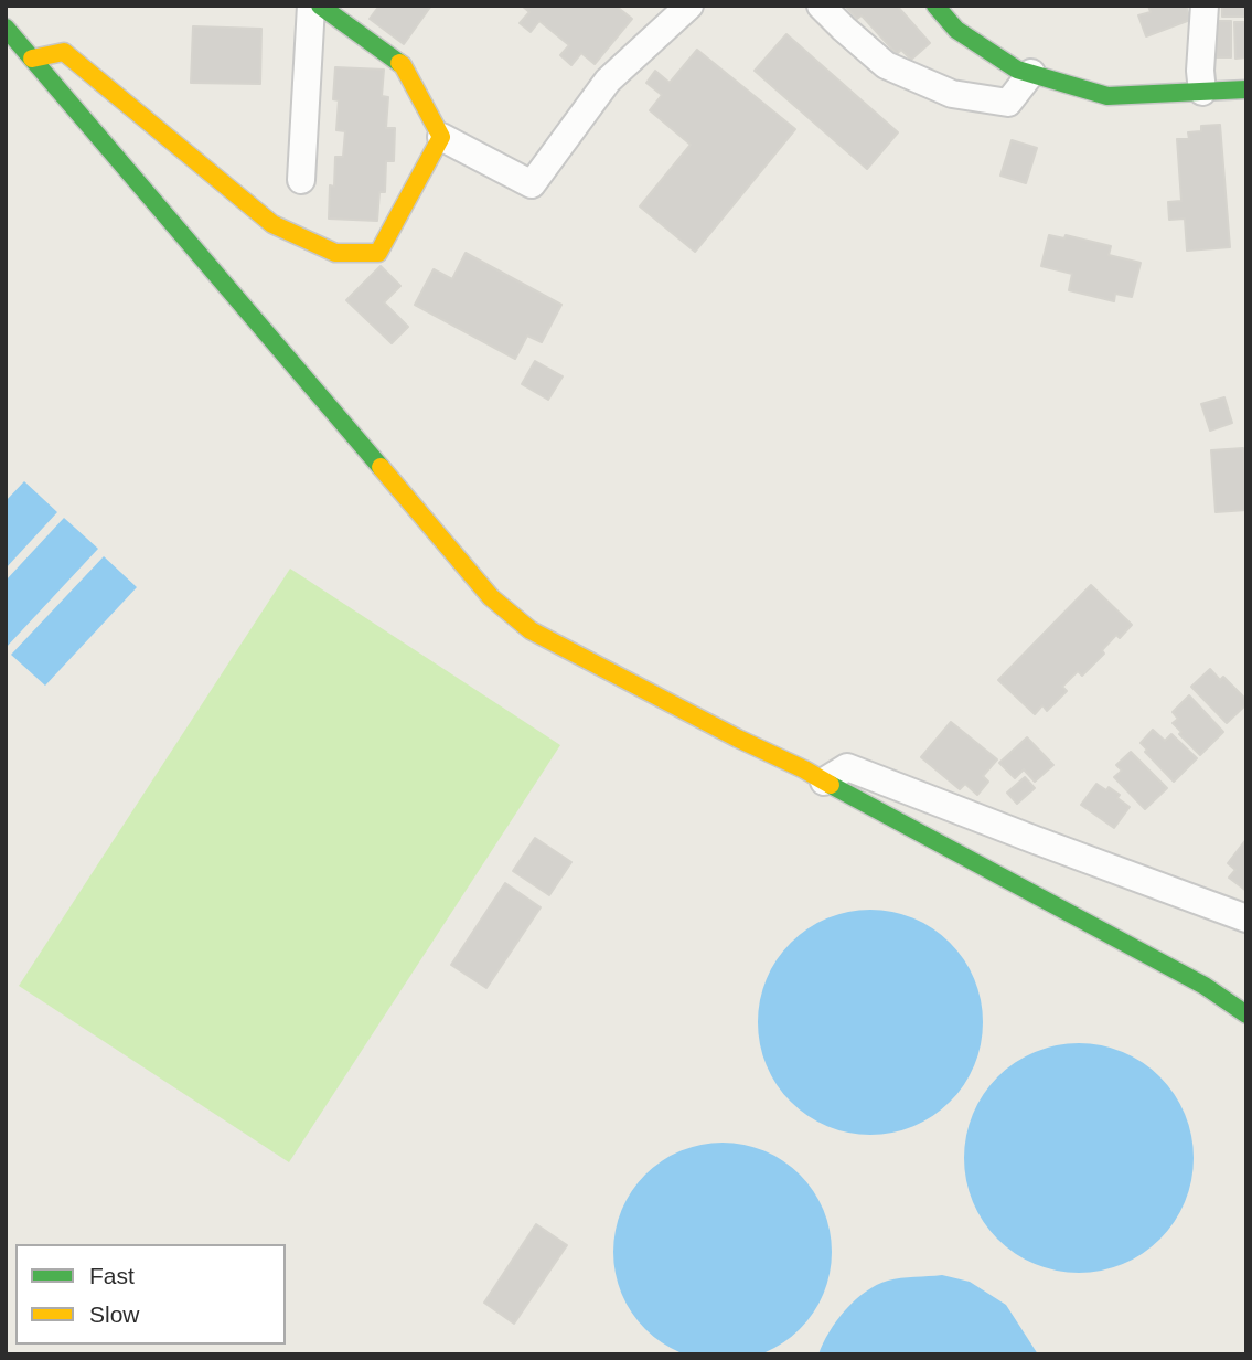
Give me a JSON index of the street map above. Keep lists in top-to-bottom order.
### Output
{
  "legend": ["Fast", "Slow"]
}
